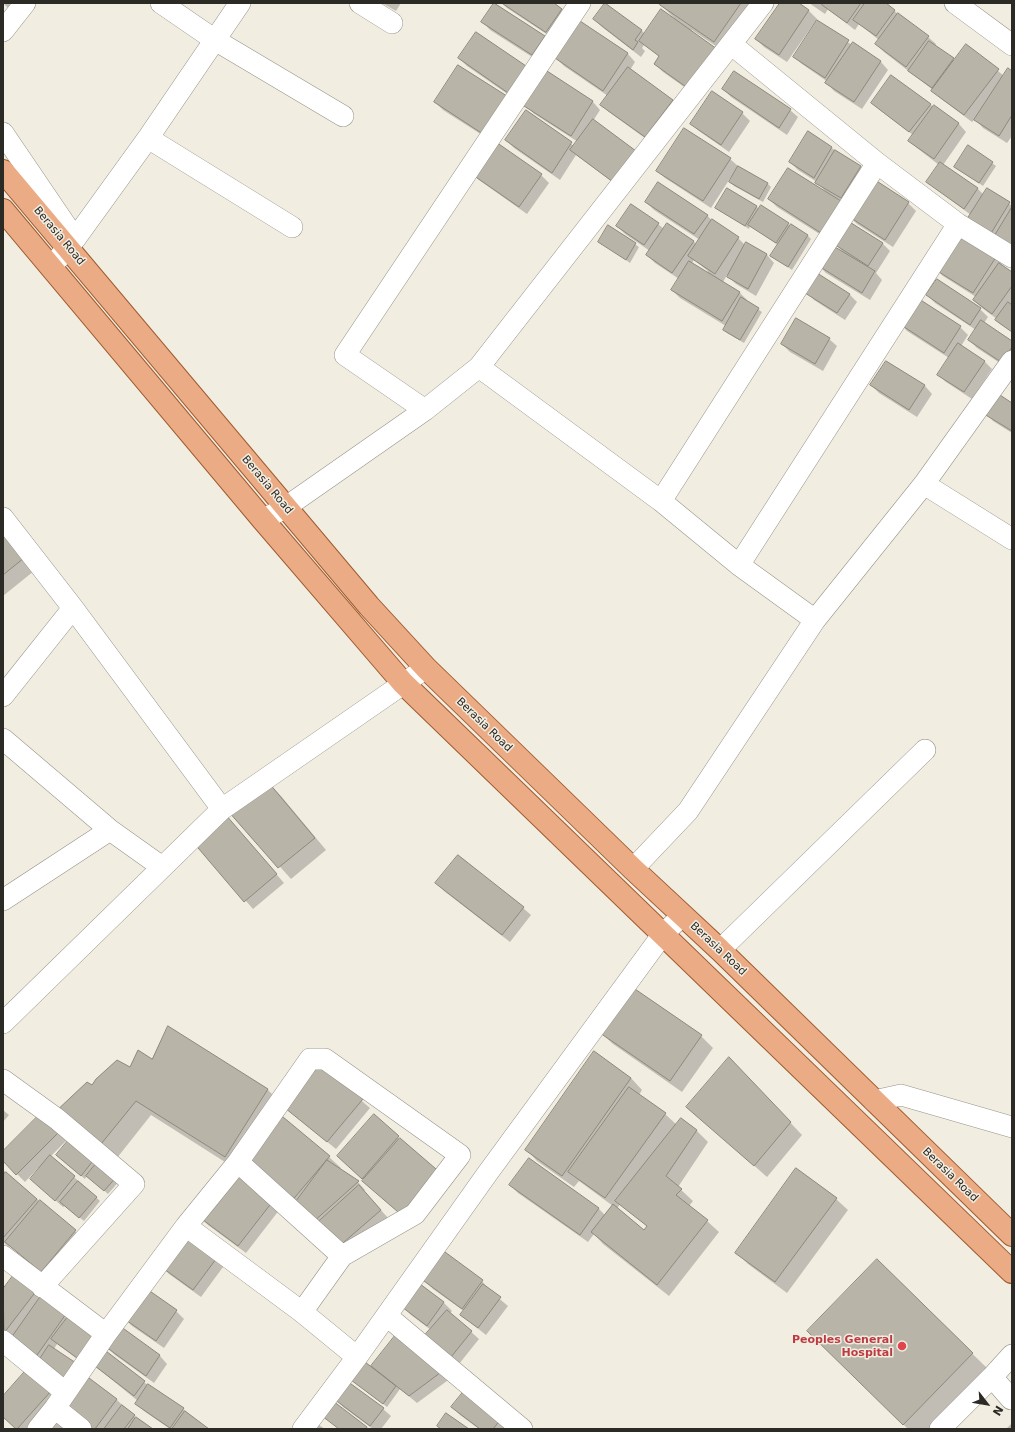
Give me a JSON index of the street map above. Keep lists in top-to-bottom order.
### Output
{
  "streets": {
    "main road": ["Berasia Road"]
  },
  "places": ["Peoples General Hospital"],
  "north": "bottom right"
}
